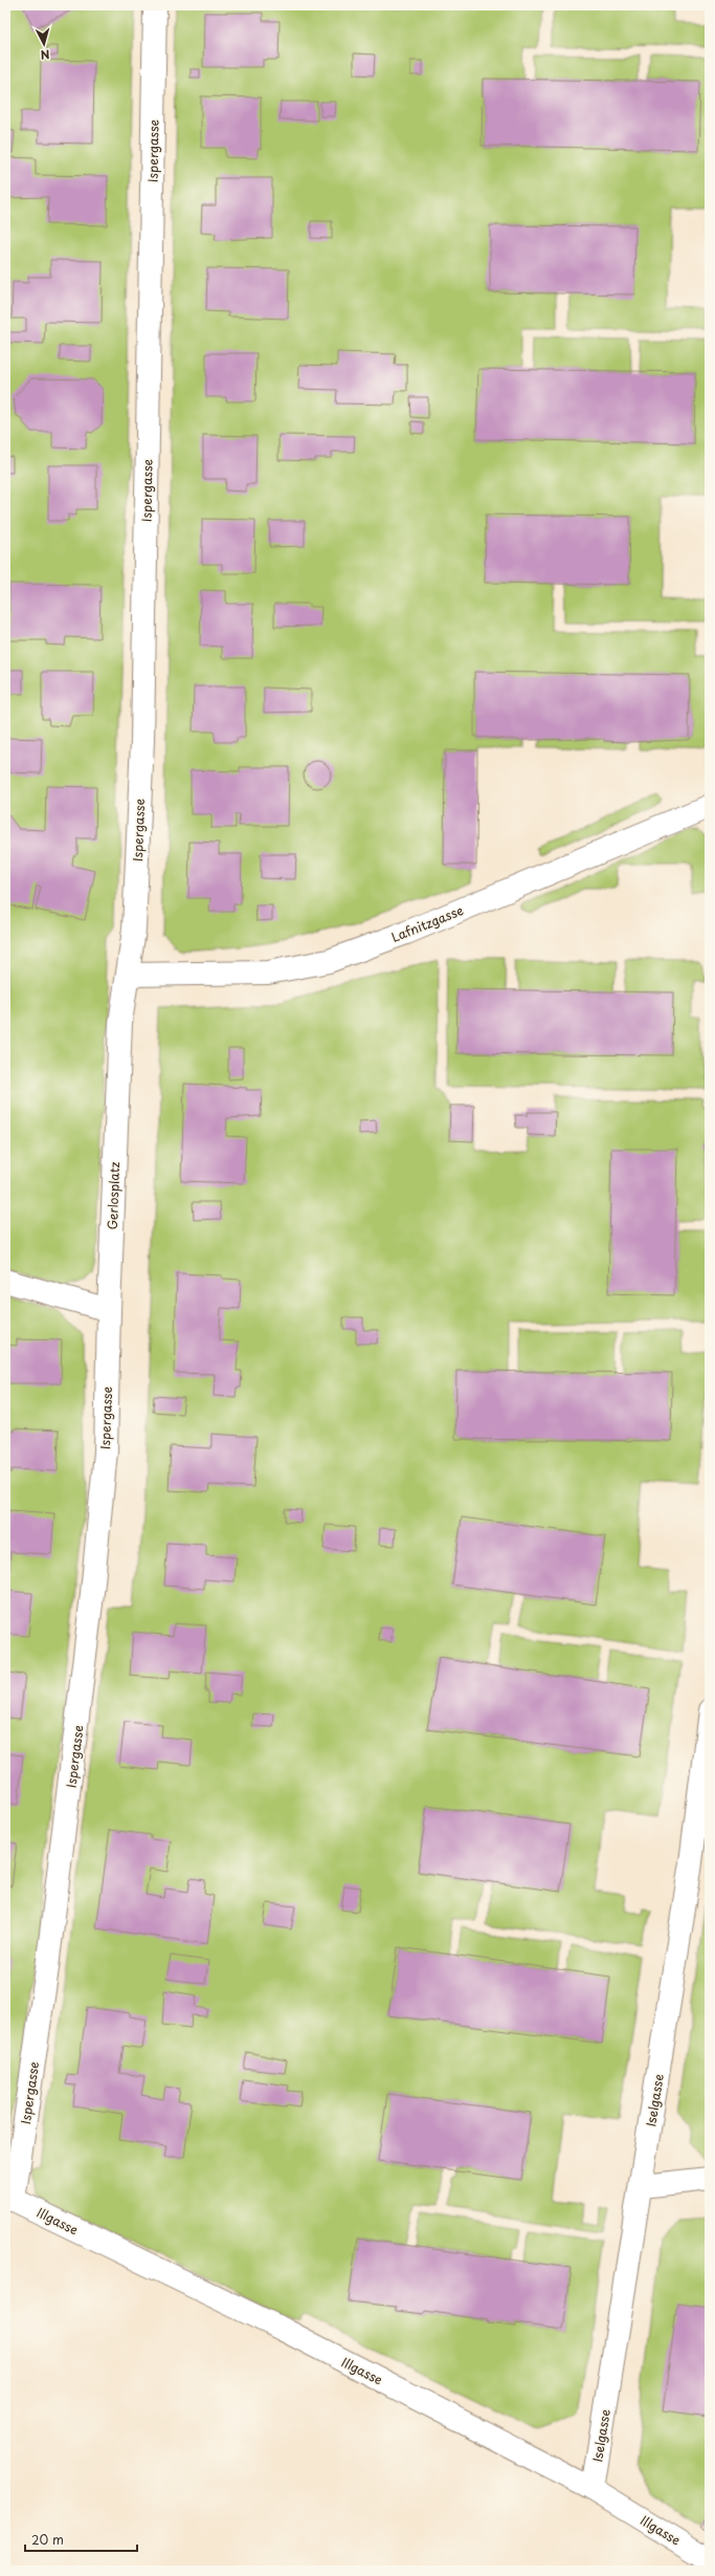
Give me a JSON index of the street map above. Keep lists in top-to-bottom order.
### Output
{
  "streets": {
    "street": [
      "Ispergasse",
      "Lafnitzgasse",
      "Gerlosplatz",
      "Iselgasse",
      "Illgasse"
    ]
  },
  "crossings": [
    ["Ispergasse", "Lafnitzgasse"],
    ["Ispergasse", "Gerlosplatz"],
    ["Ispergasse", "Illgasse"],
    ["Lafnitzgasse", "Gerlosplatz"],
    ["Iselgasse", "Illgasse"]
  ],
  "scale_bar": "20 m",
  "north": "bottom"
}
